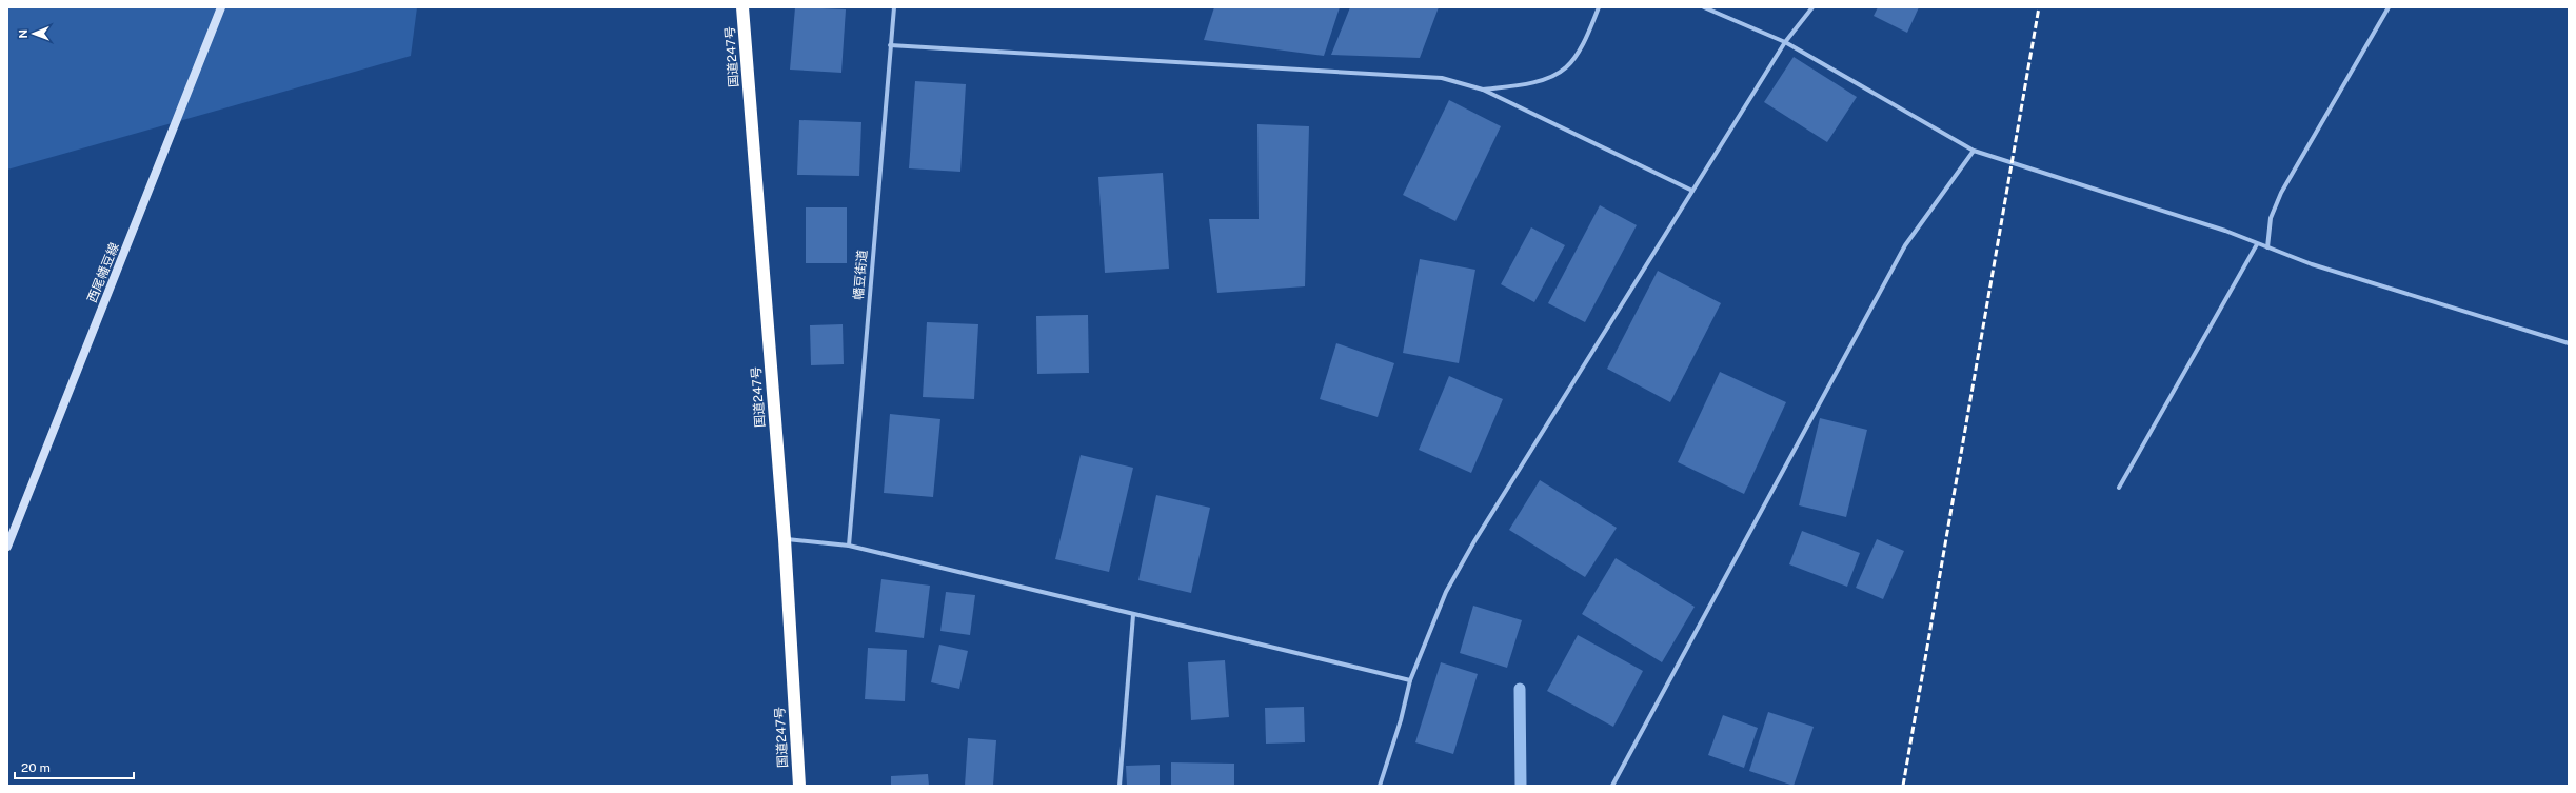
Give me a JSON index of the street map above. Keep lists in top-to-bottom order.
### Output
{
  "streets": {
    "highway": ["国道247号"],
    "main road": ["西尾幡豆線"],
    "street": ["幡豆街道"]
  },
  "scale_bar": "20 m",
  "north": "left"
}
